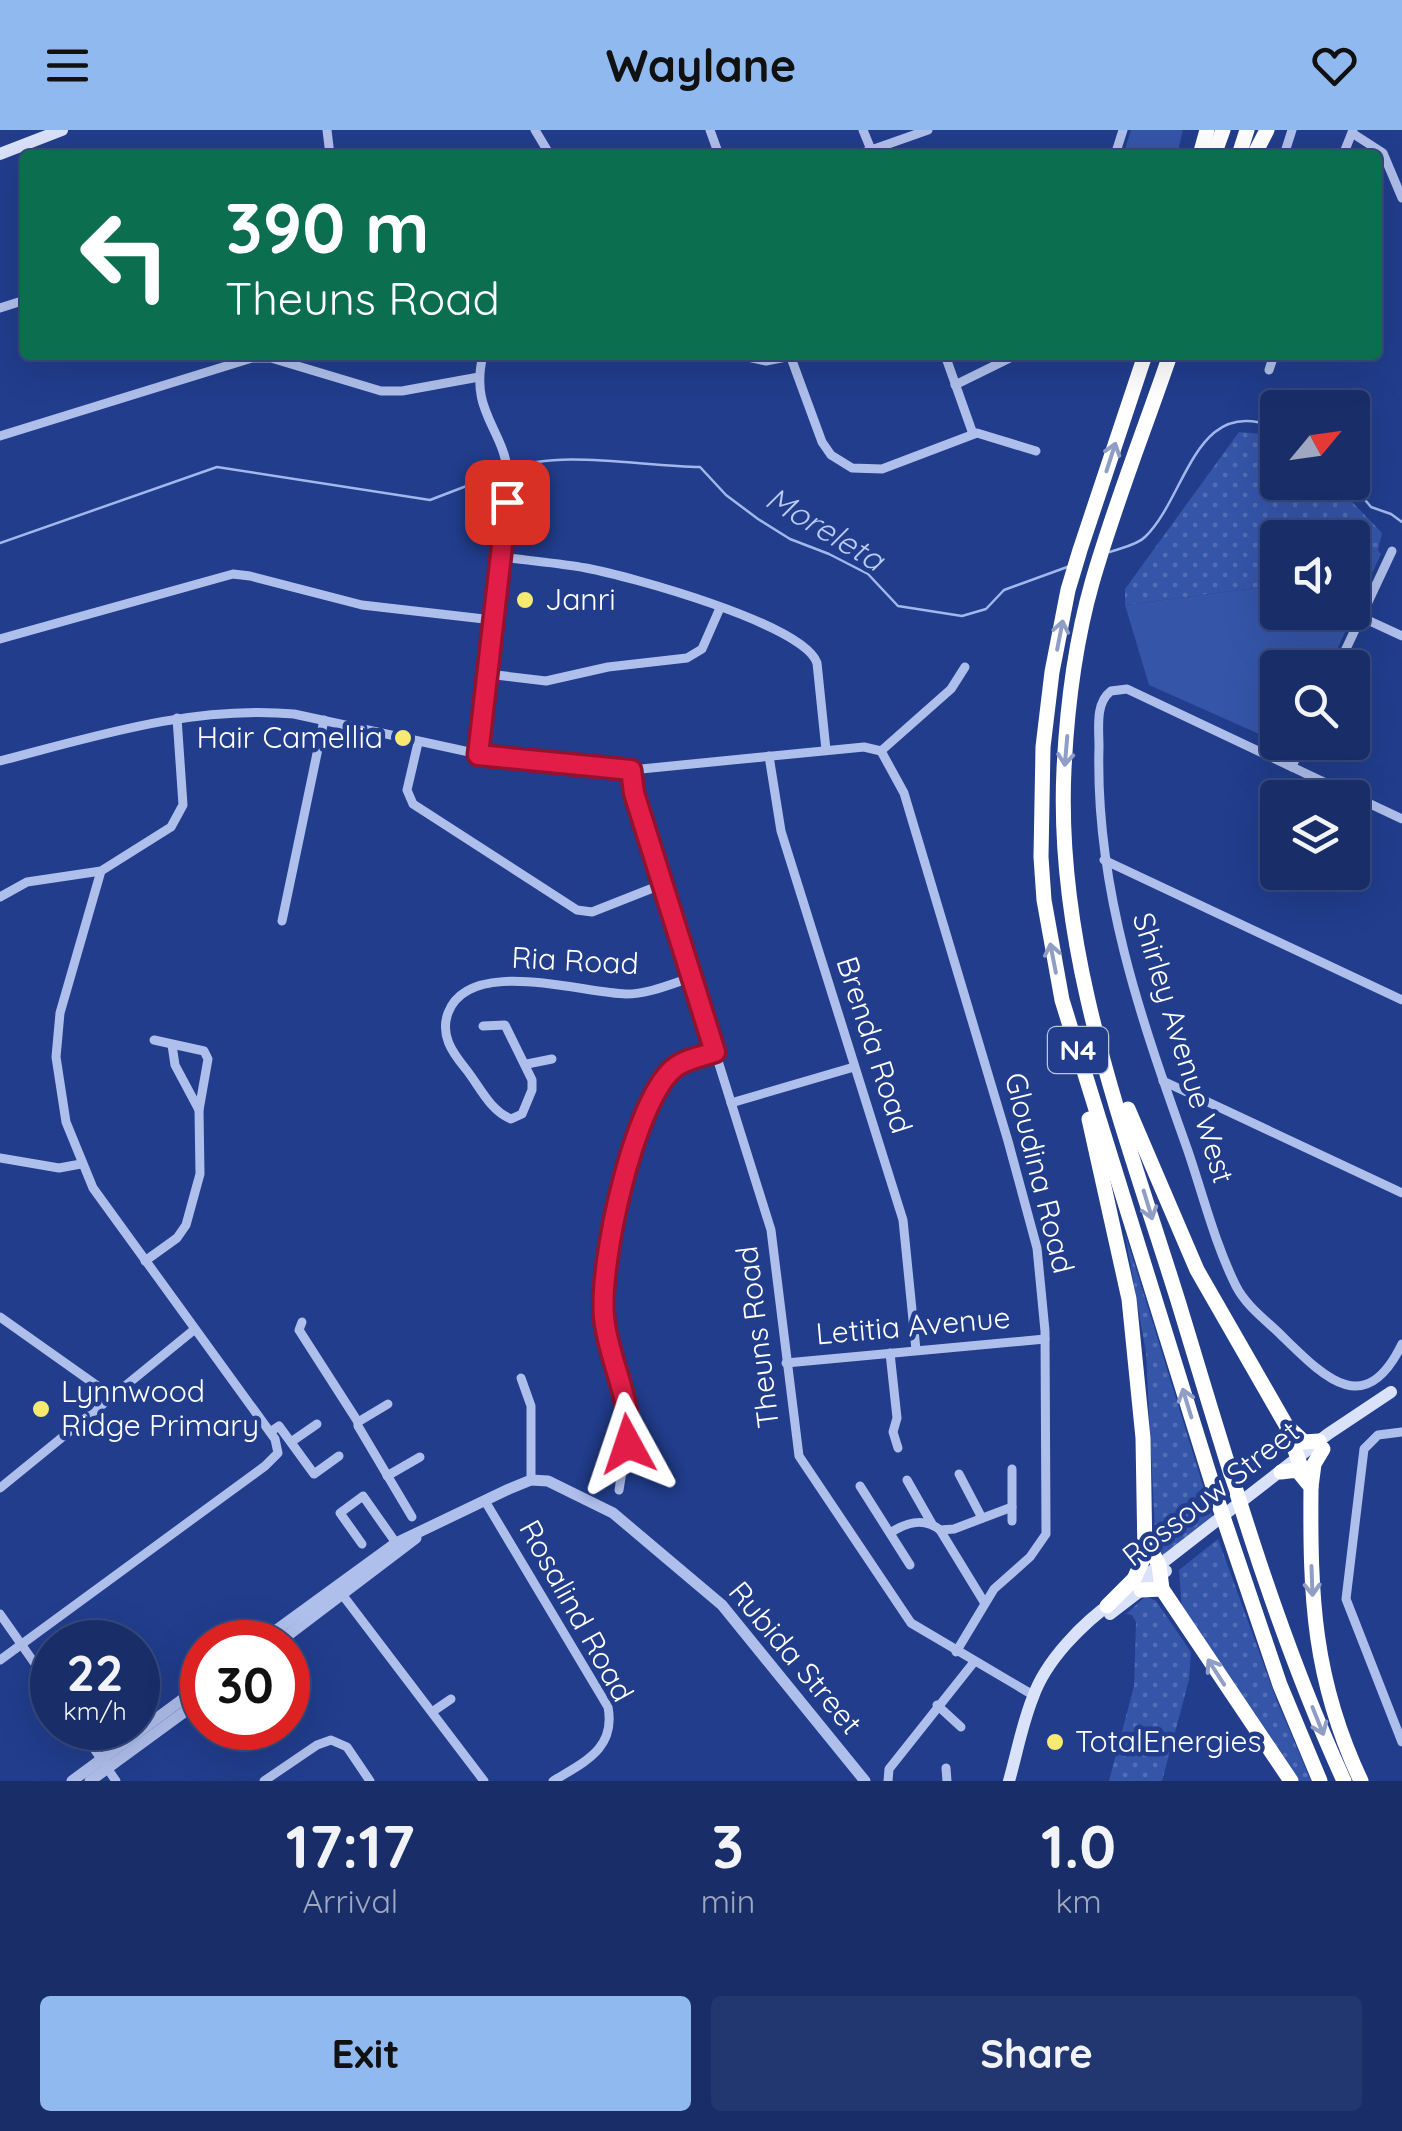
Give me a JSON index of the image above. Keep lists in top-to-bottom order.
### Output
{
  "streets": {
    "highway": ["N4"],
    "main road": ["Rossouw Street"],
    "street": [
      "Ria Road",
      "Brenda Road",
      "Shirley Avenue West",
      "Gloudina Road",
      "Letitia Avenue",
      "Theuns Road",
      "Rosalind Road",
      "Rubida Street"
    ]
  },
  "crossings": [
    ["Ria Road", "Theuns Road"],
    ["Brenda Road", "Letitia Avenue"],
    ["Gloudina Road", "Letitia Avenue"],
    ["Gloudina Road", "Theuns Road"],
    ["Letitia Avenue", "Theuns Road"],
    ["Theuns Road", "Rossouw Street"]
  ],
  "water": ["Moreleta"],
  "places": [
    "Janri",
    "Hair Camellia",
    "Lynnwood Ridge Primary",
    "TotalEnergies"
  ],
  "north": "top right",
  "page": {
    "header": "Waylane",
    "turn": ["390 m", "Theuns Road"],
    "speed": "22 km/h",
    "limit": "30",
    "eta": [
      "17:17",
      "Arrival",
      "3",
      "min",
      "1.0",
      "km"
    ],
    "buttons": ["Exit", "Share"]
  }
}
